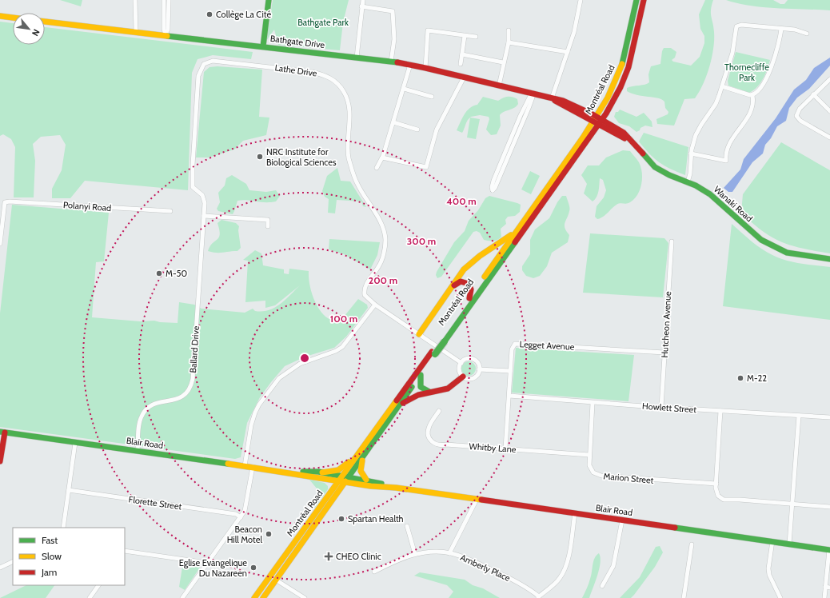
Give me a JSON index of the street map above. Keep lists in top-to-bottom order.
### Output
{
  "streets": {
    "main road": [
      "Bathgate Drive",
      "Montréal Road",
      "Wanaki Road",
      "Blair Road"
    ],
    "street": [
      "Lathe Drive",
      "Polanyi Road",
      "Hutcheon Avenue",
      "Legget Avenue",
      "Ballard Drive",
      "Howlett Street",
      "Whitby Lane",
      "Marion Street",
      "Florette Street",
      "Amberly Place"
    ]
  },
  "crossings": [
    ["Bathgate Drive", "Montréal Road"],
    ["Bathgate Drive", "Wanaki Road"],
    ["Lathe Drive", "Ballard Drive"],
    ["Montréal Road", "Wanaki Road"],
    ["Montréal Road", "Blair Road"],
    ["Hutcheon Avenue", "Legget Avenue"],
    ["Hutcheon Avenue", "Howlett Street"],
    ["Legget Avenue", "Howlett Street"],
    ["Legget Avenue", "Whitby Lane"],
    ["Ballard Drive", "Blair Road"],
    ["Howlett Street", "Marion Street"],
    ["Whitby Lane", "Marion Street"]
  ],
  "parks": ["Bathgate Park", "Thornecliffe Park"],
  "places": {
    "other": [
      "Collège La Cité",
      "NRC Institute for Biological Sciences",
      "M-50",
      "M-22",
      "Spartan Health",
      "Beacon Hill Motel",
      "Eglise Evangelique Du Nazareen"
    ],
    "health": ["CHEO Clinic"]
  },
  "legend": ["Fast", "Slow", "Jam"],
  "north": "bottom right",
  "rings": [
    "400 m",
    "300 m",
    "200 m",
    "100 m"
  ]
}
